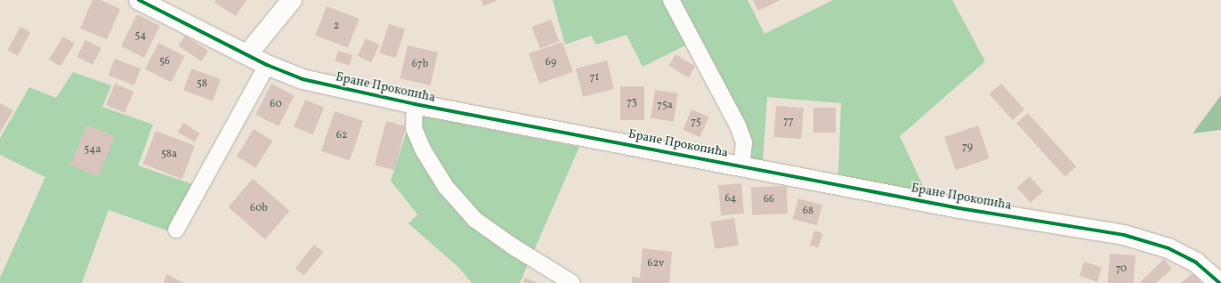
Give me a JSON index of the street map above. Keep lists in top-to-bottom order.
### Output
{
  "streets": {
    "street": ["Бране Прокопића"]
  },
  "house_numbers": [
    "2",
    "54",
    "56",
    "69",
    "67b",
    "71",
    "58",
    "73",
    "60",
    "75a",
    "77",
    "75",
    "62",
    "79",
    "54a",
    "58a",
    "64",
    "66",
    "60b",
    "68",
    "62v",
    "70"
  ]
}
